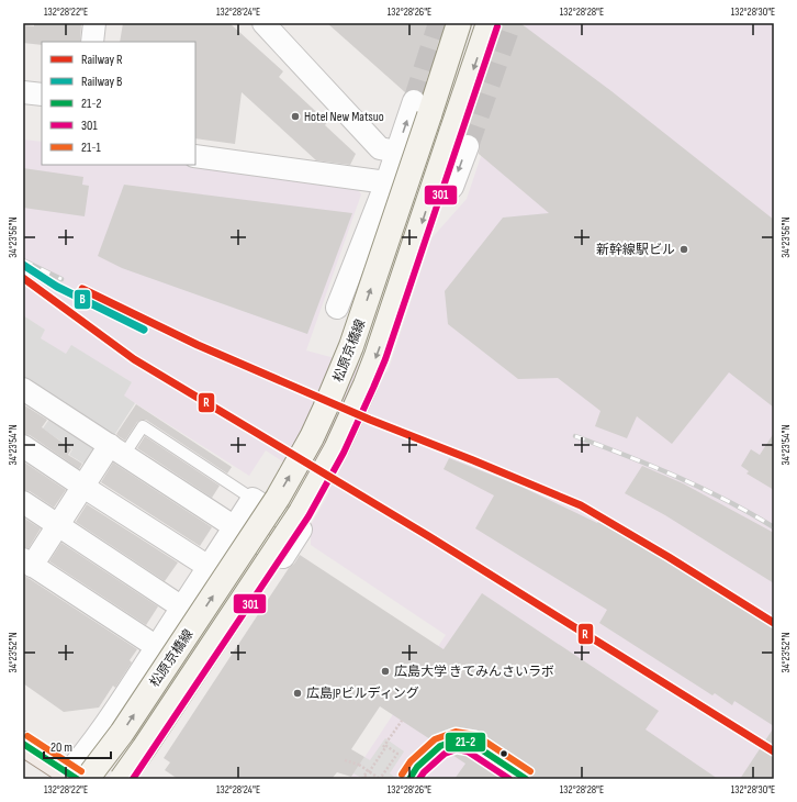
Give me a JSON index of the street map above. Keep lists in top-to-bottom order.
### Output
{
  "streets": {
    "street": ["松原京橋線"]
  },
  "places": [
    "Hotel New Matsuo",
    "新幹線駅ビル",
    "広島大学 きてみんさいラボ",
    "広島JPビルディング"
  ],
  "lines": [
    "transit line 301",
    "rail line B",
    "rail line R",
    "transit line 21-1",
    "transit line 21-2"
  ],
  "legend": [
    "Railway R",
    "Railway B",
    "21-2",
    "301",
    "21-1"
  ],
  "scale_bar": "20 m",
  "coordinates": [
    "132°28'22\"E",
    "132°28'24\"E",
    "132°28'26\"E",
    "132°28'28\"E",
    "132°28'30\"E",
    "34°23'56\"N",
    "34°23'54\"N",
    "34°23'52\"N"
  ]
}
